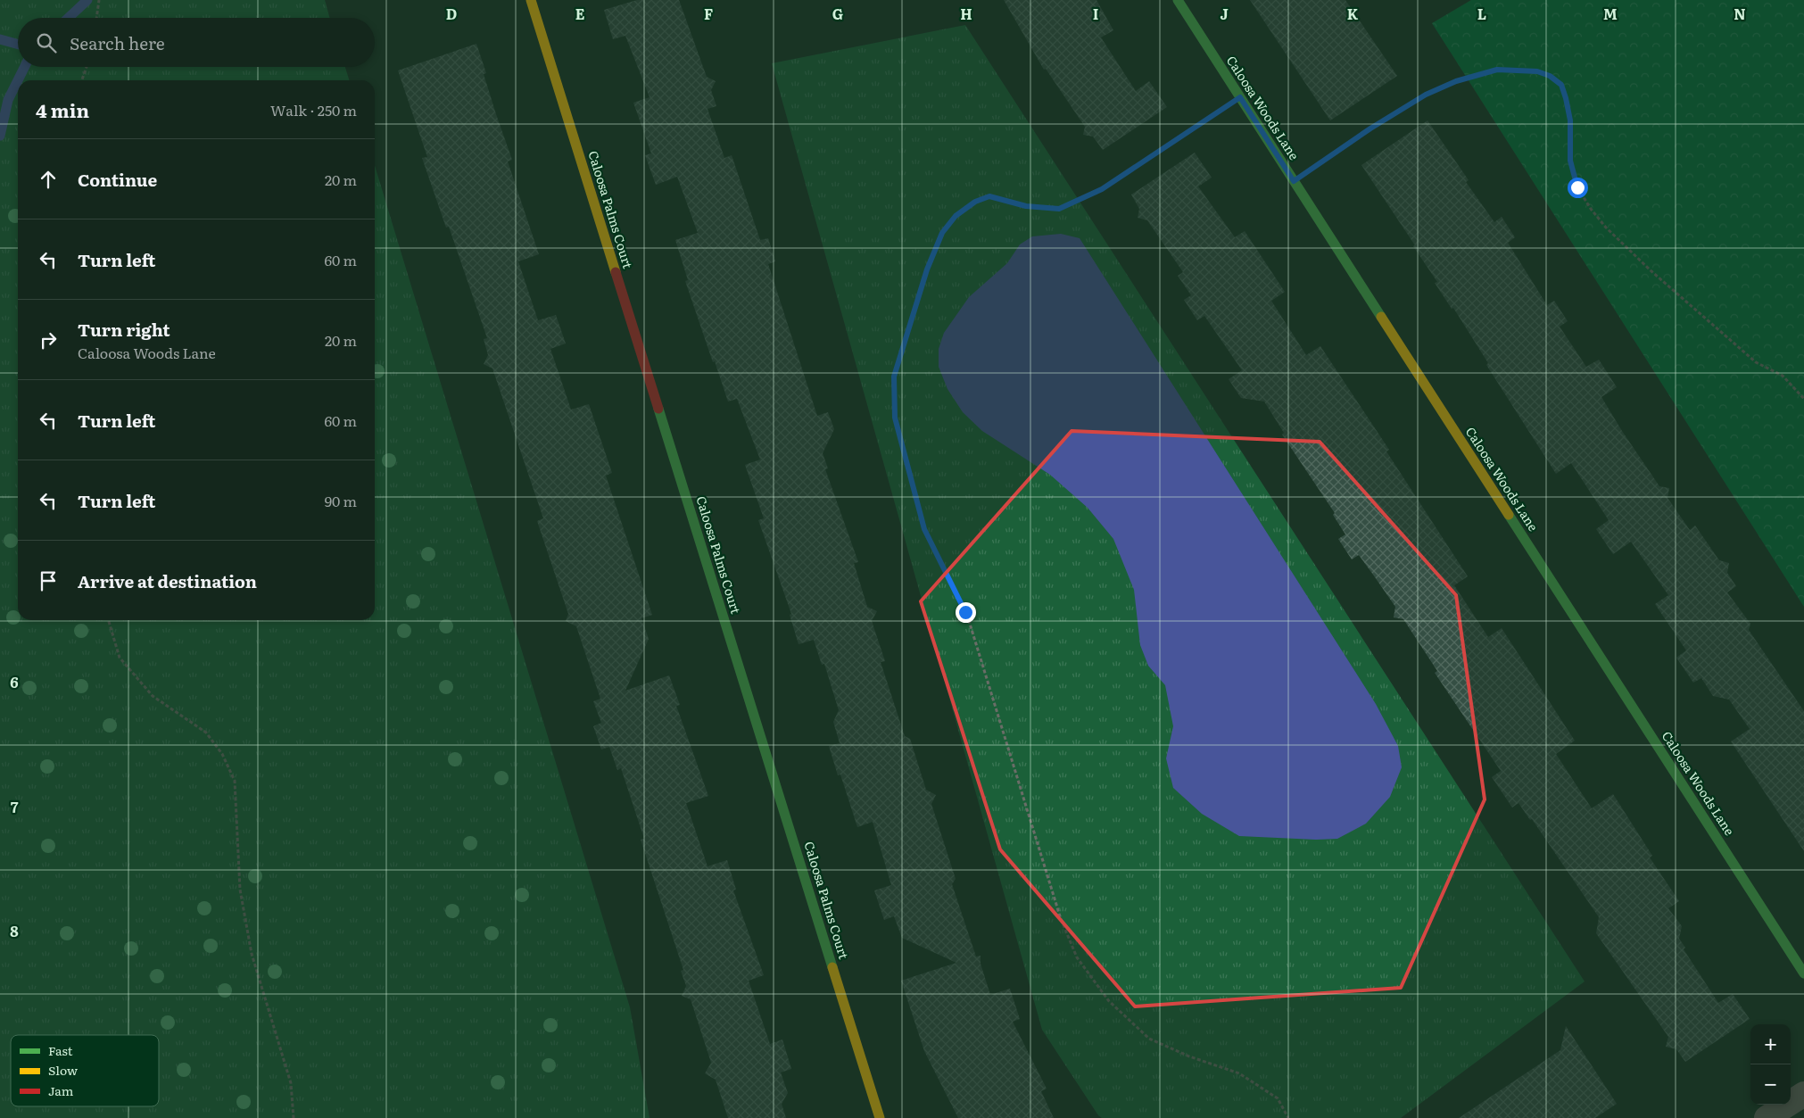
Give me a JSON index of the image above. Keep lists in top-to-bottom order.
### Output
{
  "streets": {
    "street": ["Caloosa Woods Lane", "Caloosa Palms Court"]
  },
  "legend": ["Fast", "Slow", "Jam"],
  "page": {
    "search": "Search here",
    "heading": ["4 min", "Walk · 250 m"],
    "list": [
      ["Continue", "20 m"],
      ["Turn left", "60 m"],
      ["Turn right", "Caloosa Woods Lane", "20 m"],
      ["Turn left", "60 m"],
      ["Turn left", "90 m"],
      "Arrive at destination"
    ],
    "map_buttons": ["+", "−"]
  },
  "grid": {
    "columns": [
      "D",
      "E",
      "F",
      "G",
      "H",
      "I",
      "J",
      "K",
      "L",
      "M",
      "N"
    ],
    "rows": ["6", "7", "8"]
  }
}
